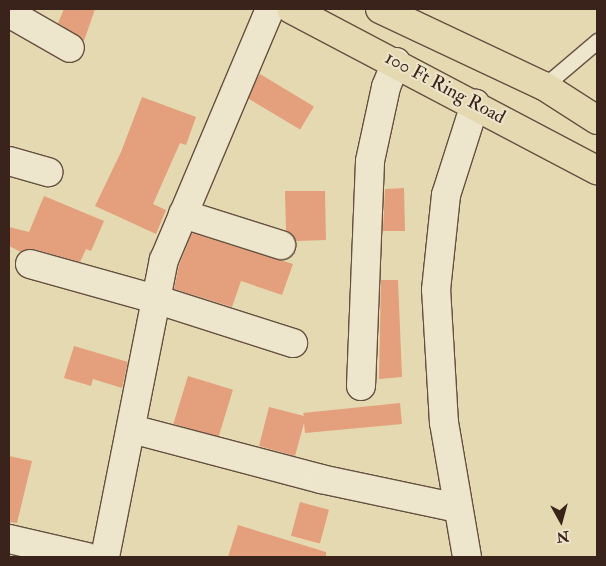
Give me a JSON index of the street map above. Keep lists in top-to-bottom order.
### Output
{
  "streets": {
    "main road": ["100 Ft Ring Road"]
  },
  "north": "bottom"
}
